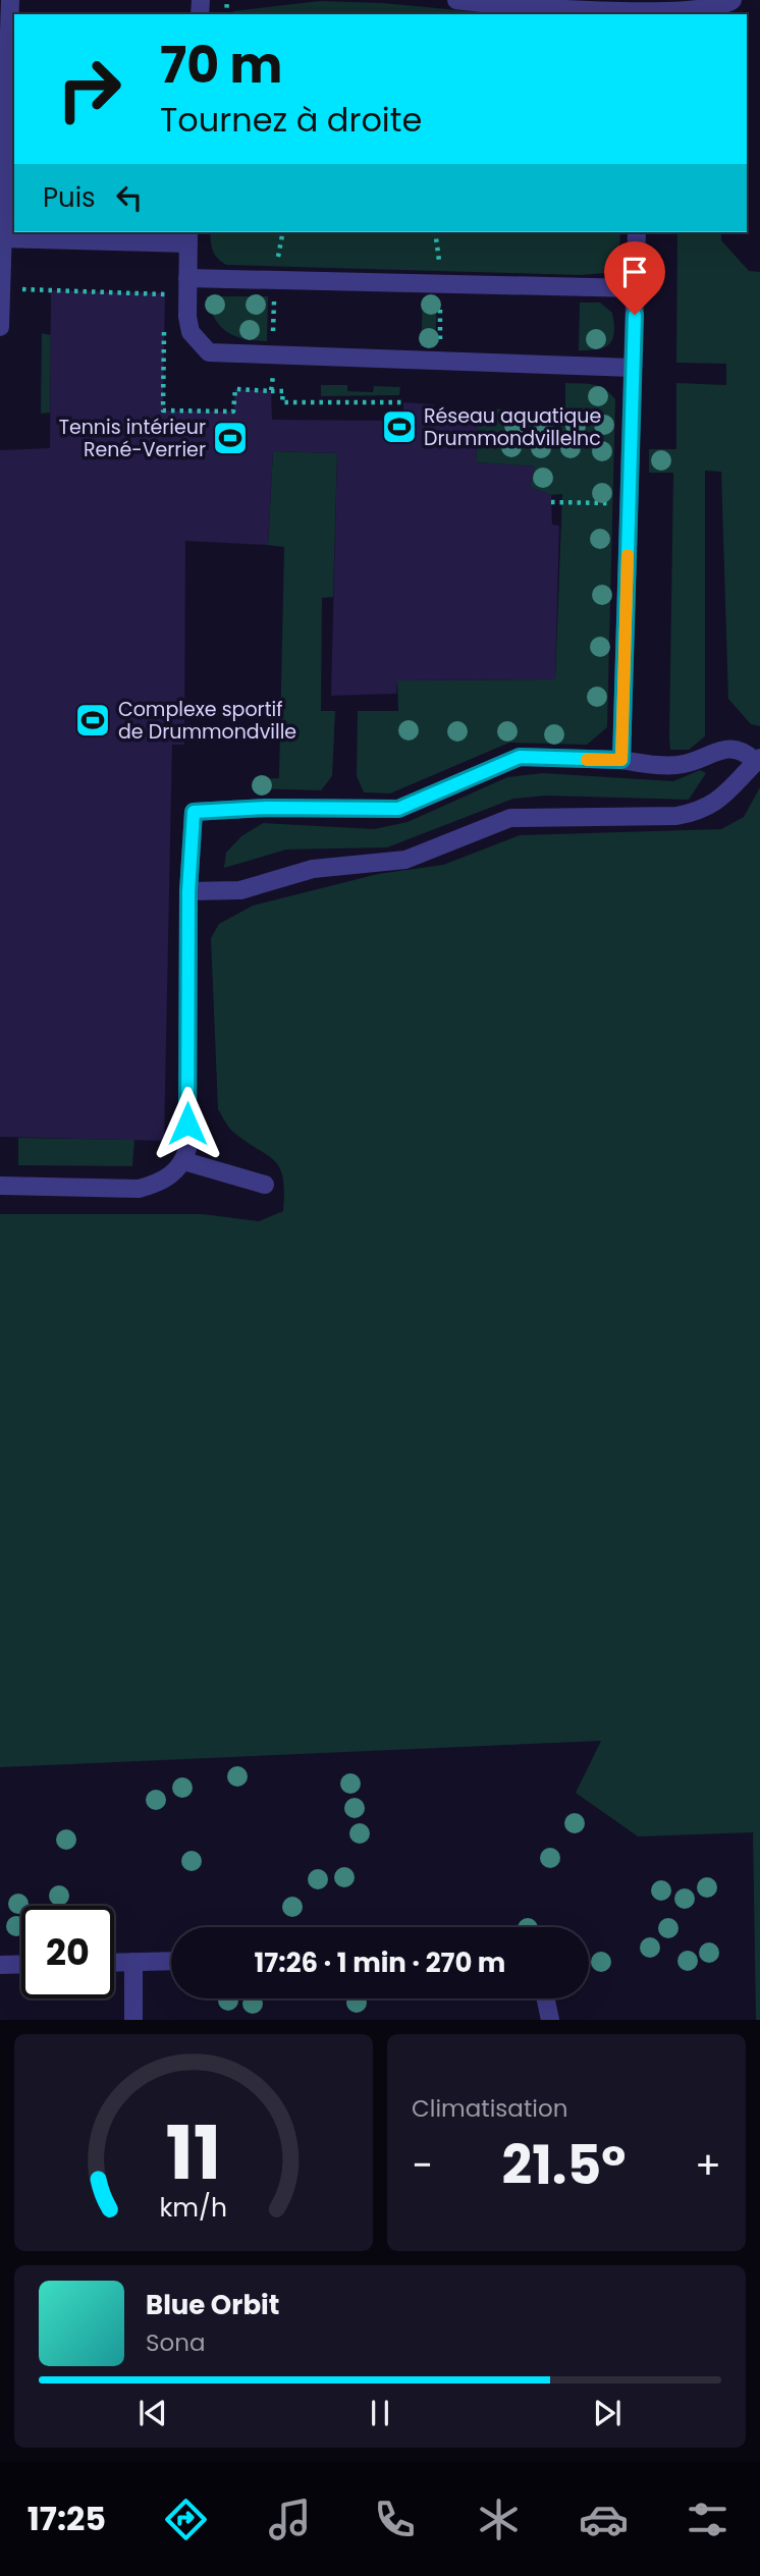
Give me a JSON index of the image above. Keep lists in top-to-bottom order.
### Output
{
  "places": {
    "sports": ["Réseau aquatique DrummondvilleInc", "Tennis intérieur René-Verrier", "Complexe sportif de Drummondville"]
  },
  "page": {
    "turn": ["70 m", "Tournez à droite"],
    "then": "Puis",
    "limit": "20",
    "trip": "17:26 · 1 min · 270 m",
    "tile": "Climatisation",
    "heat": ["−", "21.5°", "+"],
    "song": ["Blue Orbit", "Sona"],
    "tabs": "17:25",
    "gauge": ["11", "km/h"]
  }
}
